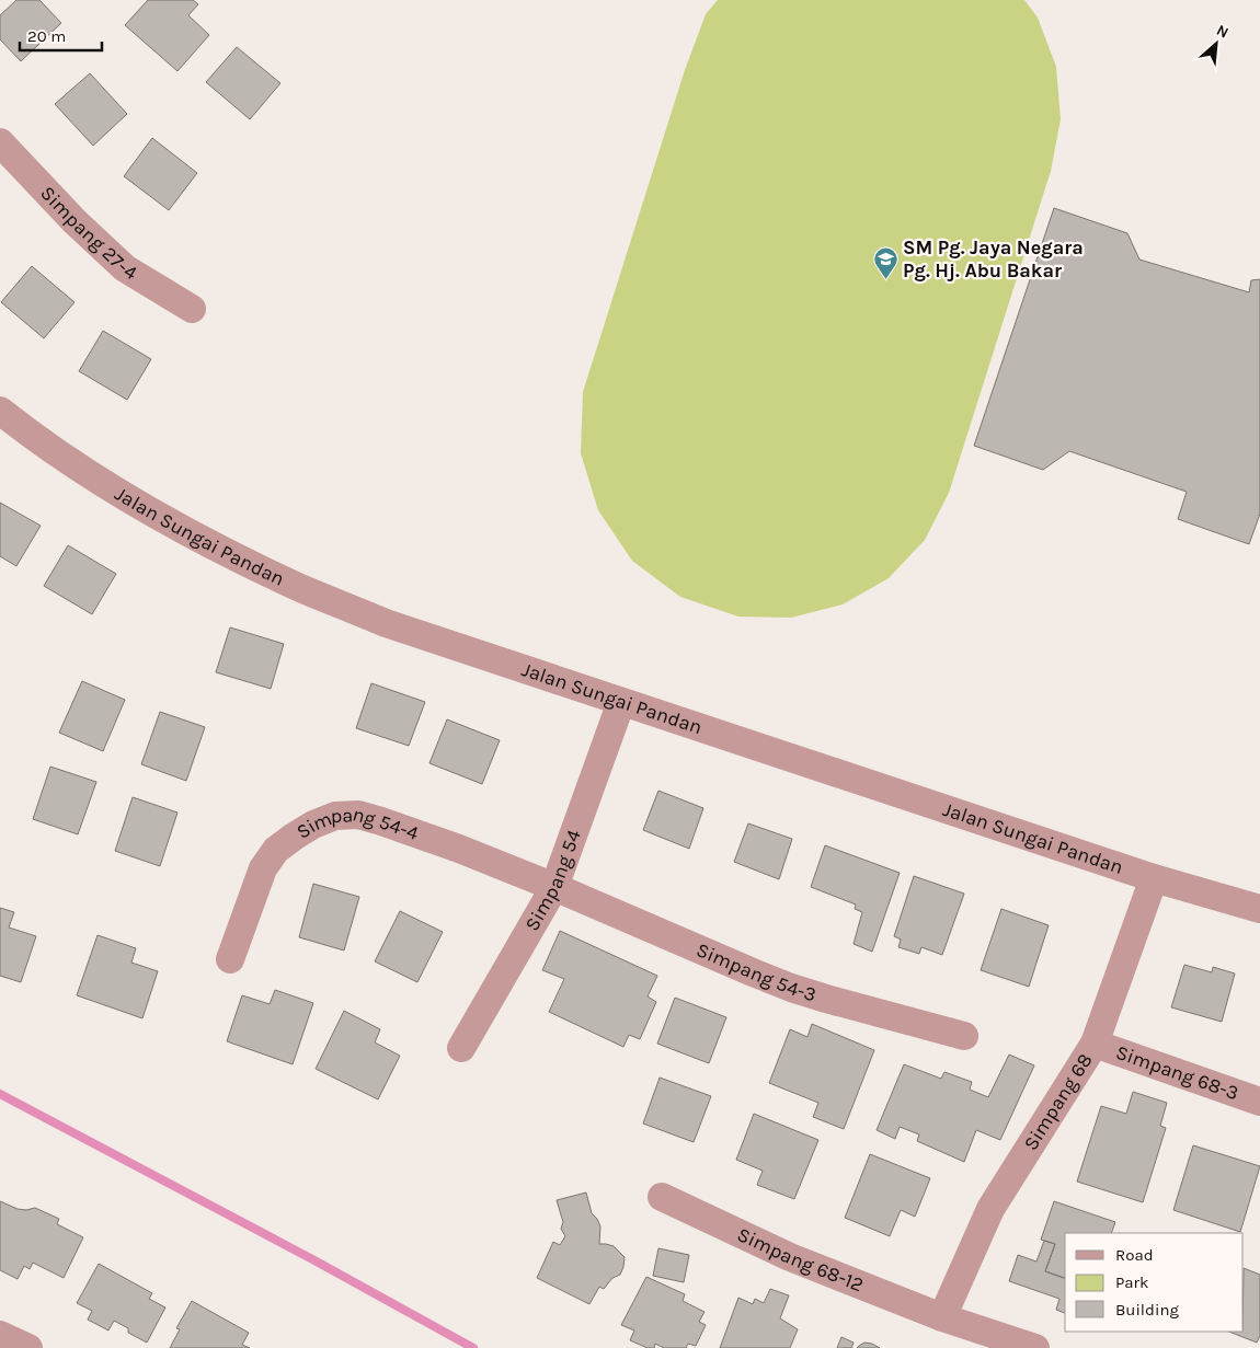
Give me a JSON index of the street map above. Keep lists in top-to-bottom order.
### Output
{
  "streets": {
    "street": [
      "Simpang 27-4",
      "Jalan Sungai Pandan",
      "Simpang 54-4",
      "Simpang 54",
      "Simpang 54-3",
      "Simpang 68-3",
      "Simpang 68",
      "Simpang 68-12"
    ]
  },
  "crossings": [
    ["Jalan Sungai Pandan", "Simpang 54"],
    ["Jalan Sungai Pandan", "Simpang 68"],
    ["Simpang 54-4", "Simpang 54"],
    ["Simpang 54-4", "Simpang 54-3"],
    ["Simpang 54", "Simpang 54-3"],
    ["Simpang 68-3", "Simpang 68"],
    ["Simpang 68", "Simpang 68-12"]
  ],
  "places": {
    "school or university": ["SM Pg. Jaya Negara Pg. Hj. Abu Bakar"]
  },
  "legend": ["Road", "Park", "Building"],
  "scale_bar": "20 m",
  "north": "top right"
}
